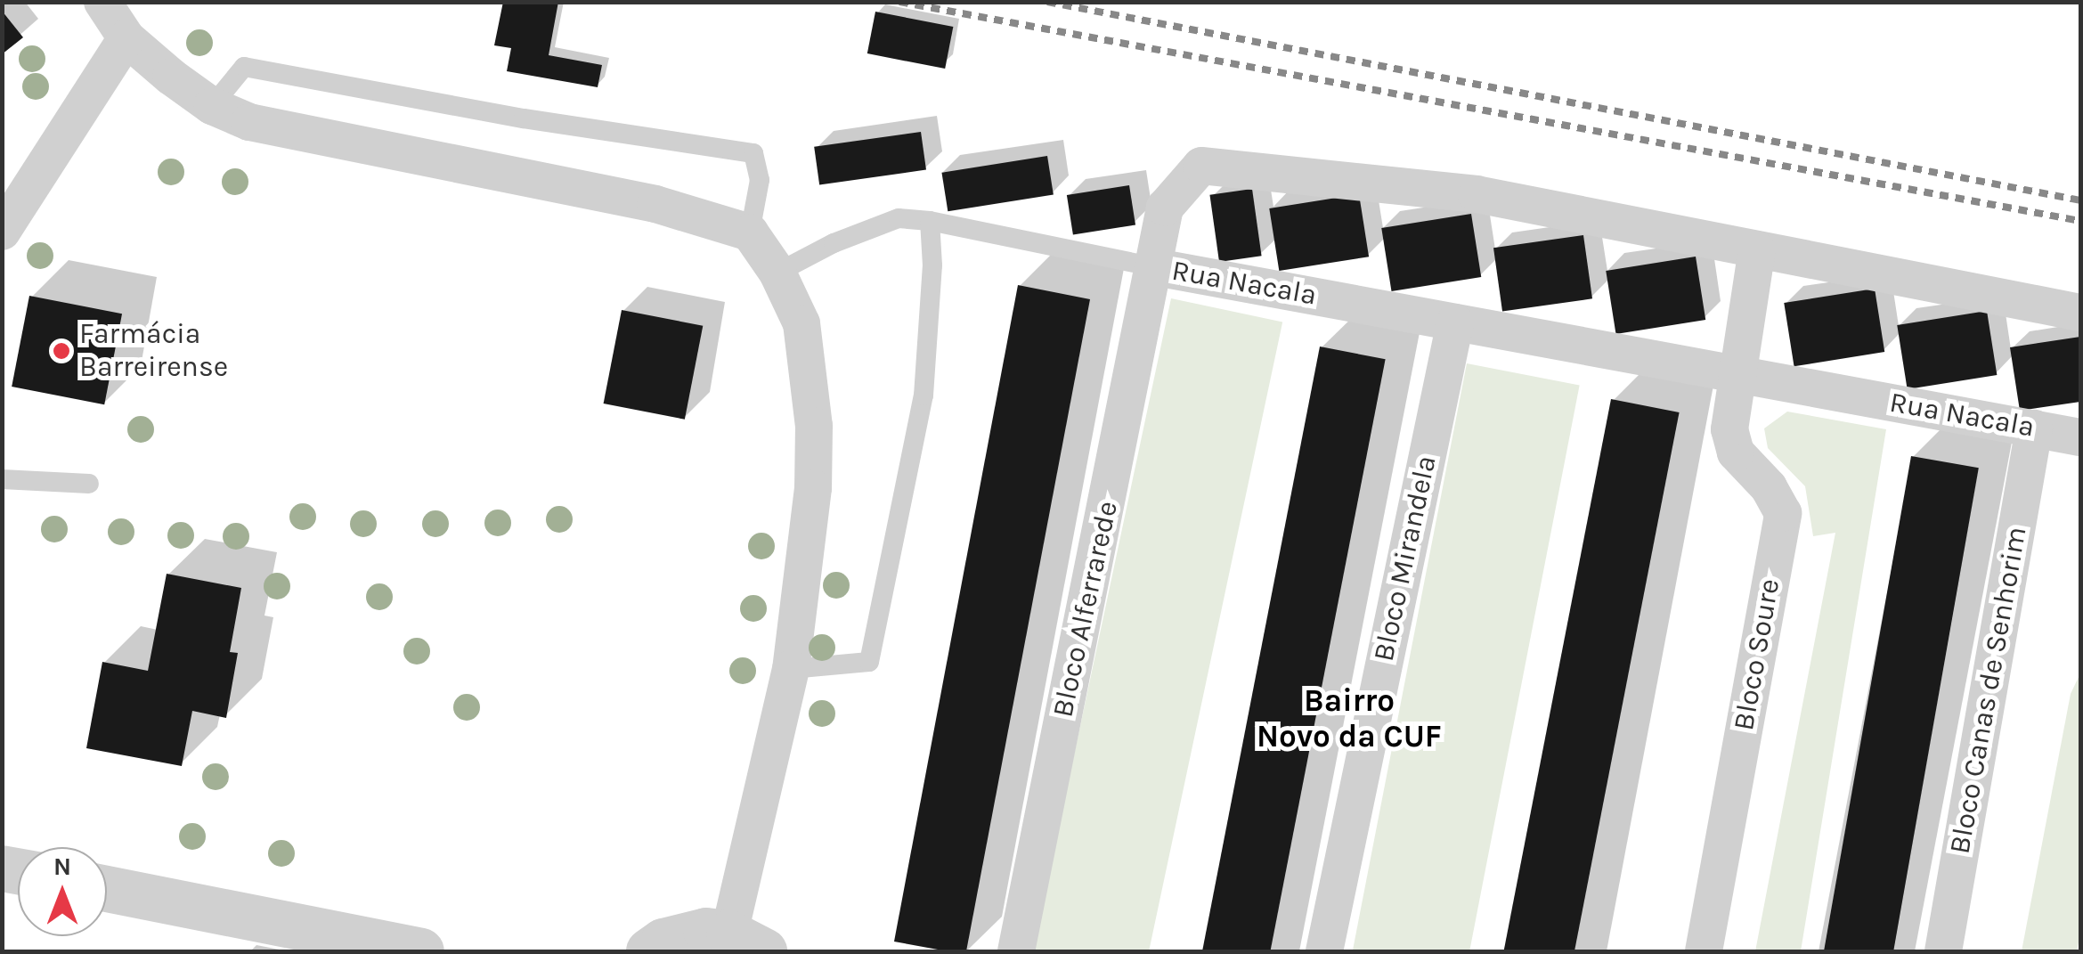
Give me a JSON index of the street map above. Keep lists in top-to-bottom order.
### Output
{
  "streets": {
    "street": [
      "Rua Nacala",
      "Bloco Mirandela",
      "Bloco Alferrarede",
      "Bloco Soure",
      "Bloco Canas de Senhorim"
    ]
  },
  "crossings": [
    ["Rua Nacala", "Bloco Mirandela"],
    ["Rua Nacala", "Bloco Alferrarede"],
    ["Rua Nacala", "Bloco Soure"],
    ["Rua Nacala", "Bloco Canas de Senhorim"]
  ],
  "districts": ["Bairro Novo da CUF"],
  "places": ["Farmácia Barreirense"],
  "north": "top"
}
